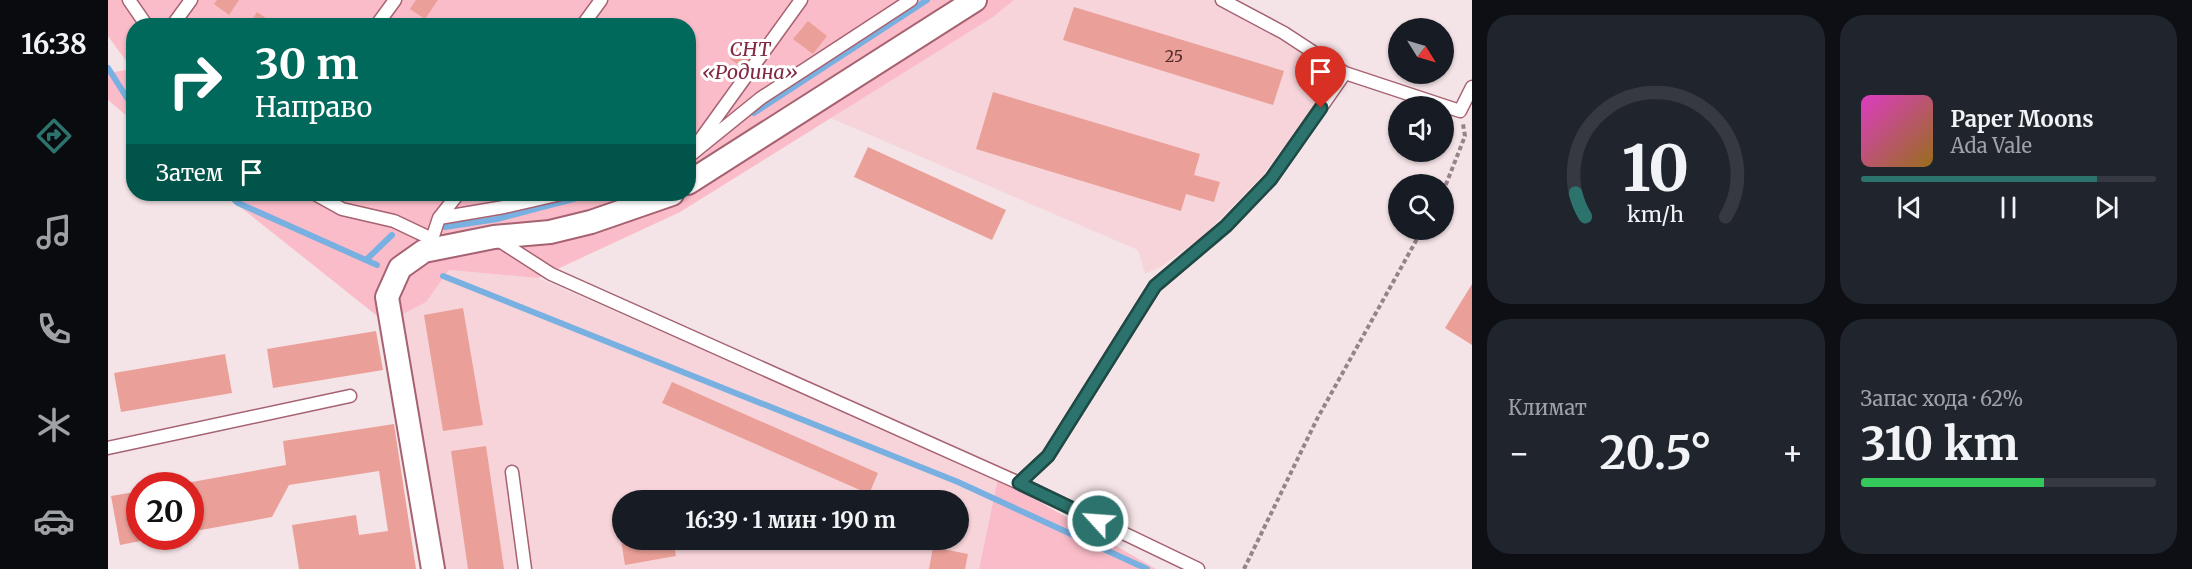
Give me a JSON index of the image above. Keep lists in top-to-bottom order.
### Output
{
  "parks": ["СНТ «Родина»"],
  "house_numbers": ["25"],
  "north": "bottom right",
  "page": {
    "tabs": "16:38",
    "turn": ["30 m", "Направо"],
    "song": ["Paper Moons", "Ada Vale"],
    "then": "Затем",
    "tile": [
      "Климат",
      ["Запас хода · 62%", "310 km"]
    ],
    "heat": ["−", "20.5°", "+"],
    "limit": "20",
    "trip": "16:39 · 1 мин · 190 m",
    "gauge": ["10", "km/h"]
  }
}
